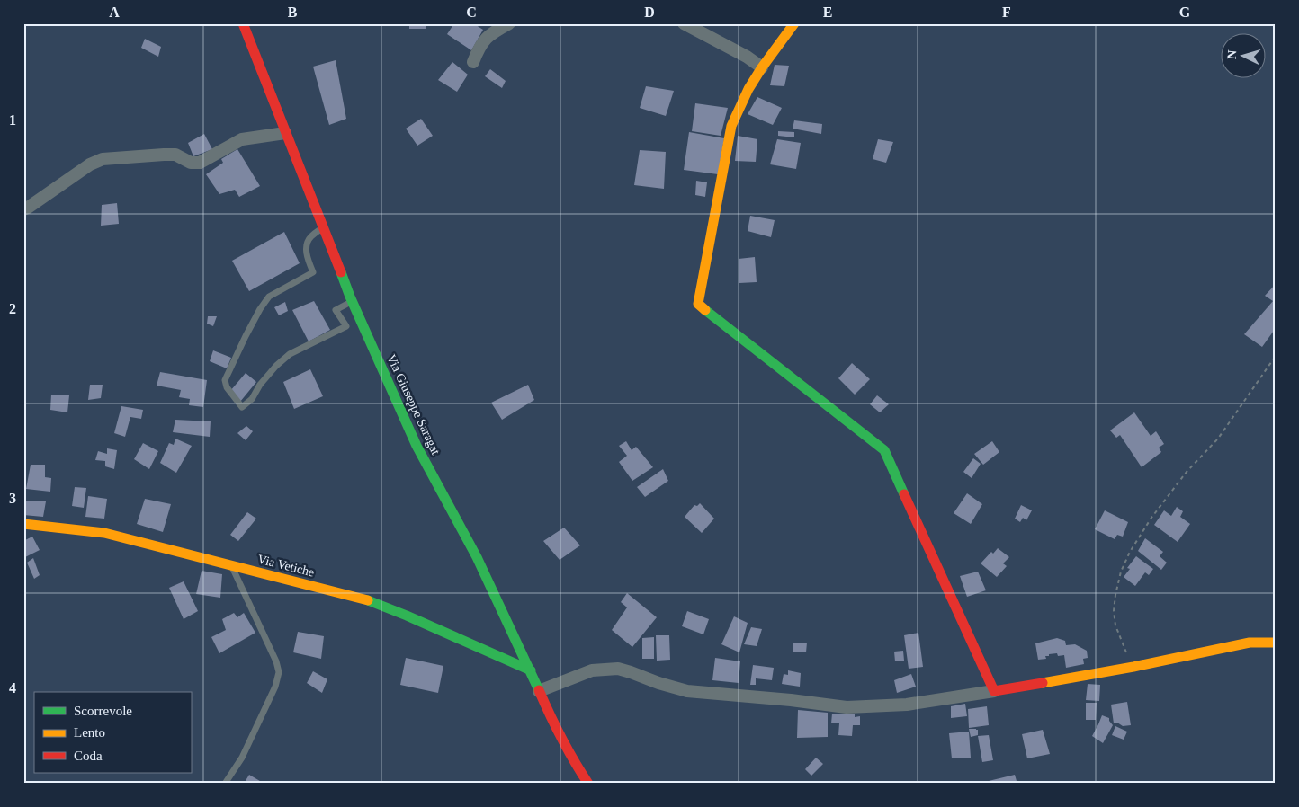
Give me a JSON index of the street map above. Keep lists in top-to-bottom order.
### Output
{
  "streets": {
    "street": ["Via Giuseppe Saragat", "Via Vetiche"]
  },
  "crossings": [
    ["Via Giuseppe Saragat", "Via Vetiche"]
  ],
  "legend": ["Scorrevole", "Lento", "Coda"],
  "north": "left",
  "grid": {
    "columns": [
      "A",
      "B",
      "C",
      "D",
      "E",
      "F",
      "G"
    ],
    "rows": [
      "1",
      "2",
      "3",
      "4"
    ]
  }
}
